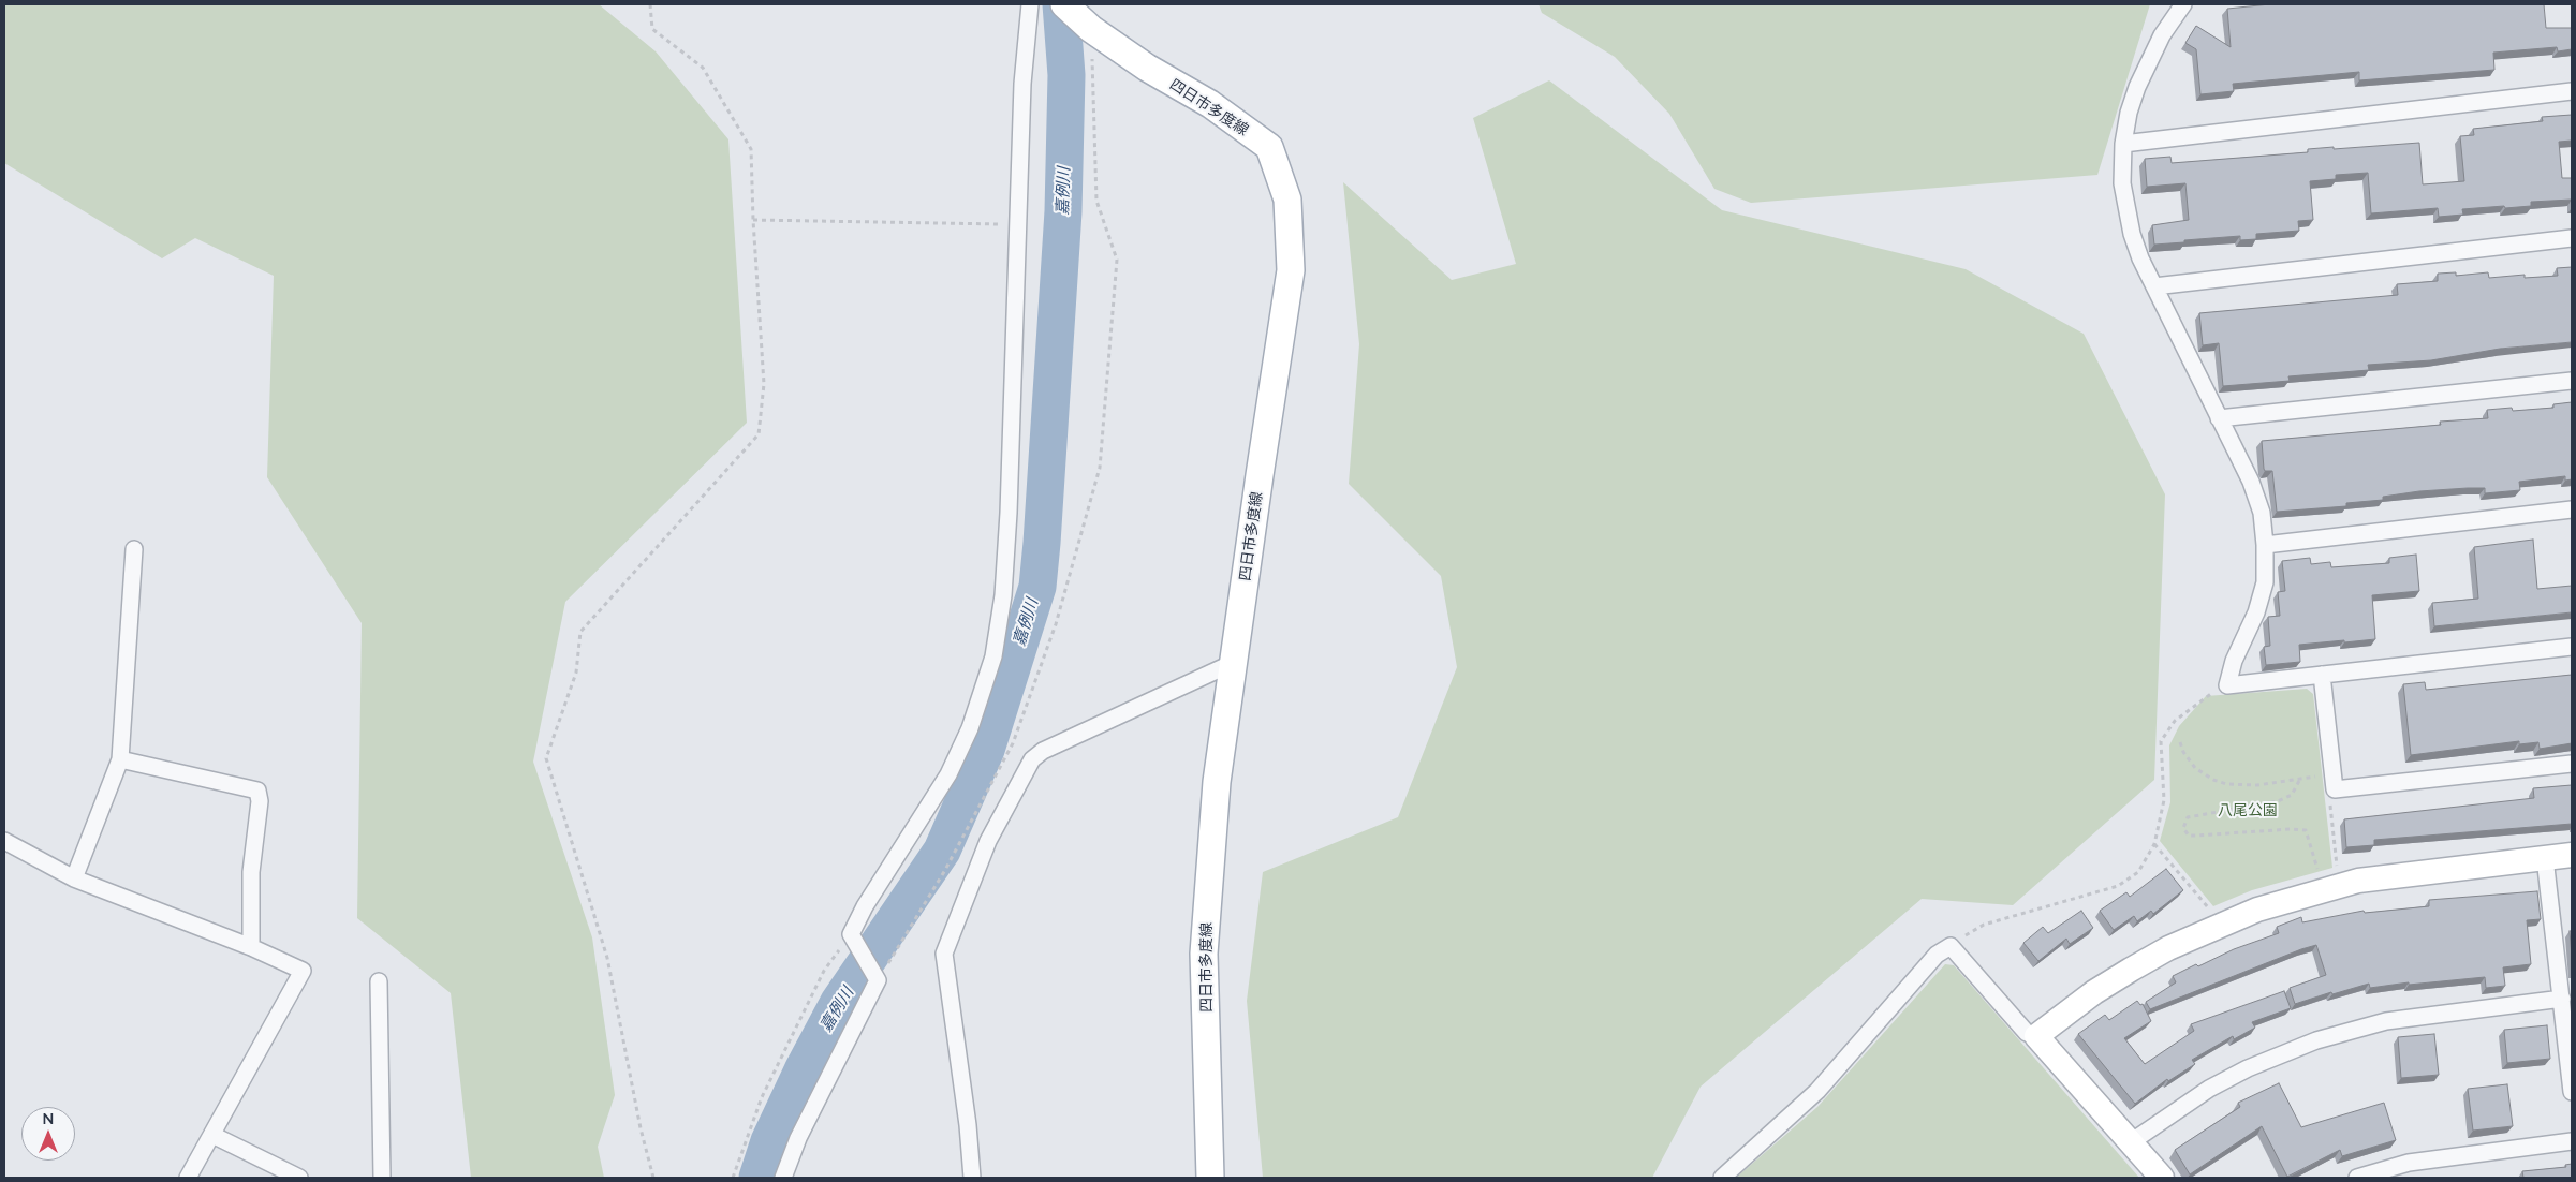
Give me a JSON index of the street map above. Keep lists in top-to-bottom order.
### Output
{
  "streets": {
    "main road": ["四日市多度線"]
  },
  "water": ["嘉例川"],
  "parks": ["八尾公園"],
  "north": "top"
}
